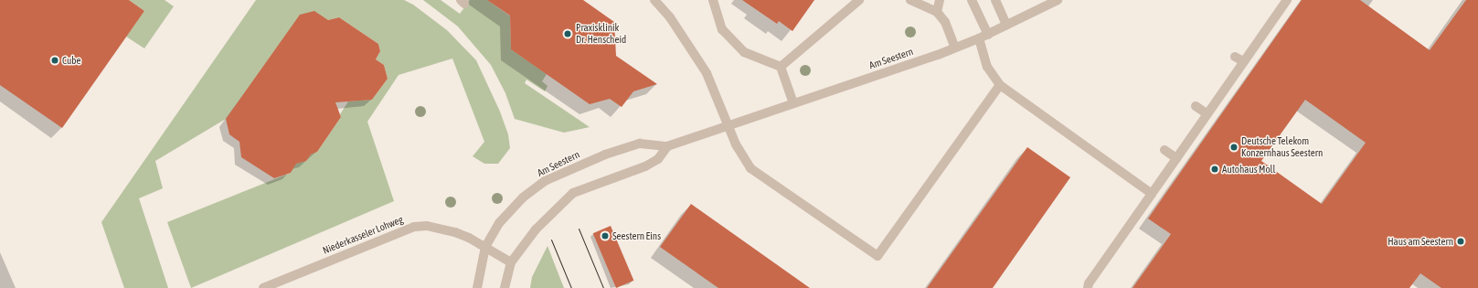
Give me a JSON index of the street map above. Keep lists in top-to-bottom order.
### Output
{
  "streets": {
    "street": ["Am Seestern", "Niederkasseler Lohweg"]
  },
  "crossings": [
    ["Am Seestern", "Niederkasseler Lohweg"]
  ],
  "places": [
    "Praxisklinik Dr. Henscheid",
    "Cube",
    "Deutsche Telekom Konzernhaus Seestern",
    "Autohaus Moll",
    "Seestern Eins",
    "Haus am Seestern"
  ]
}
